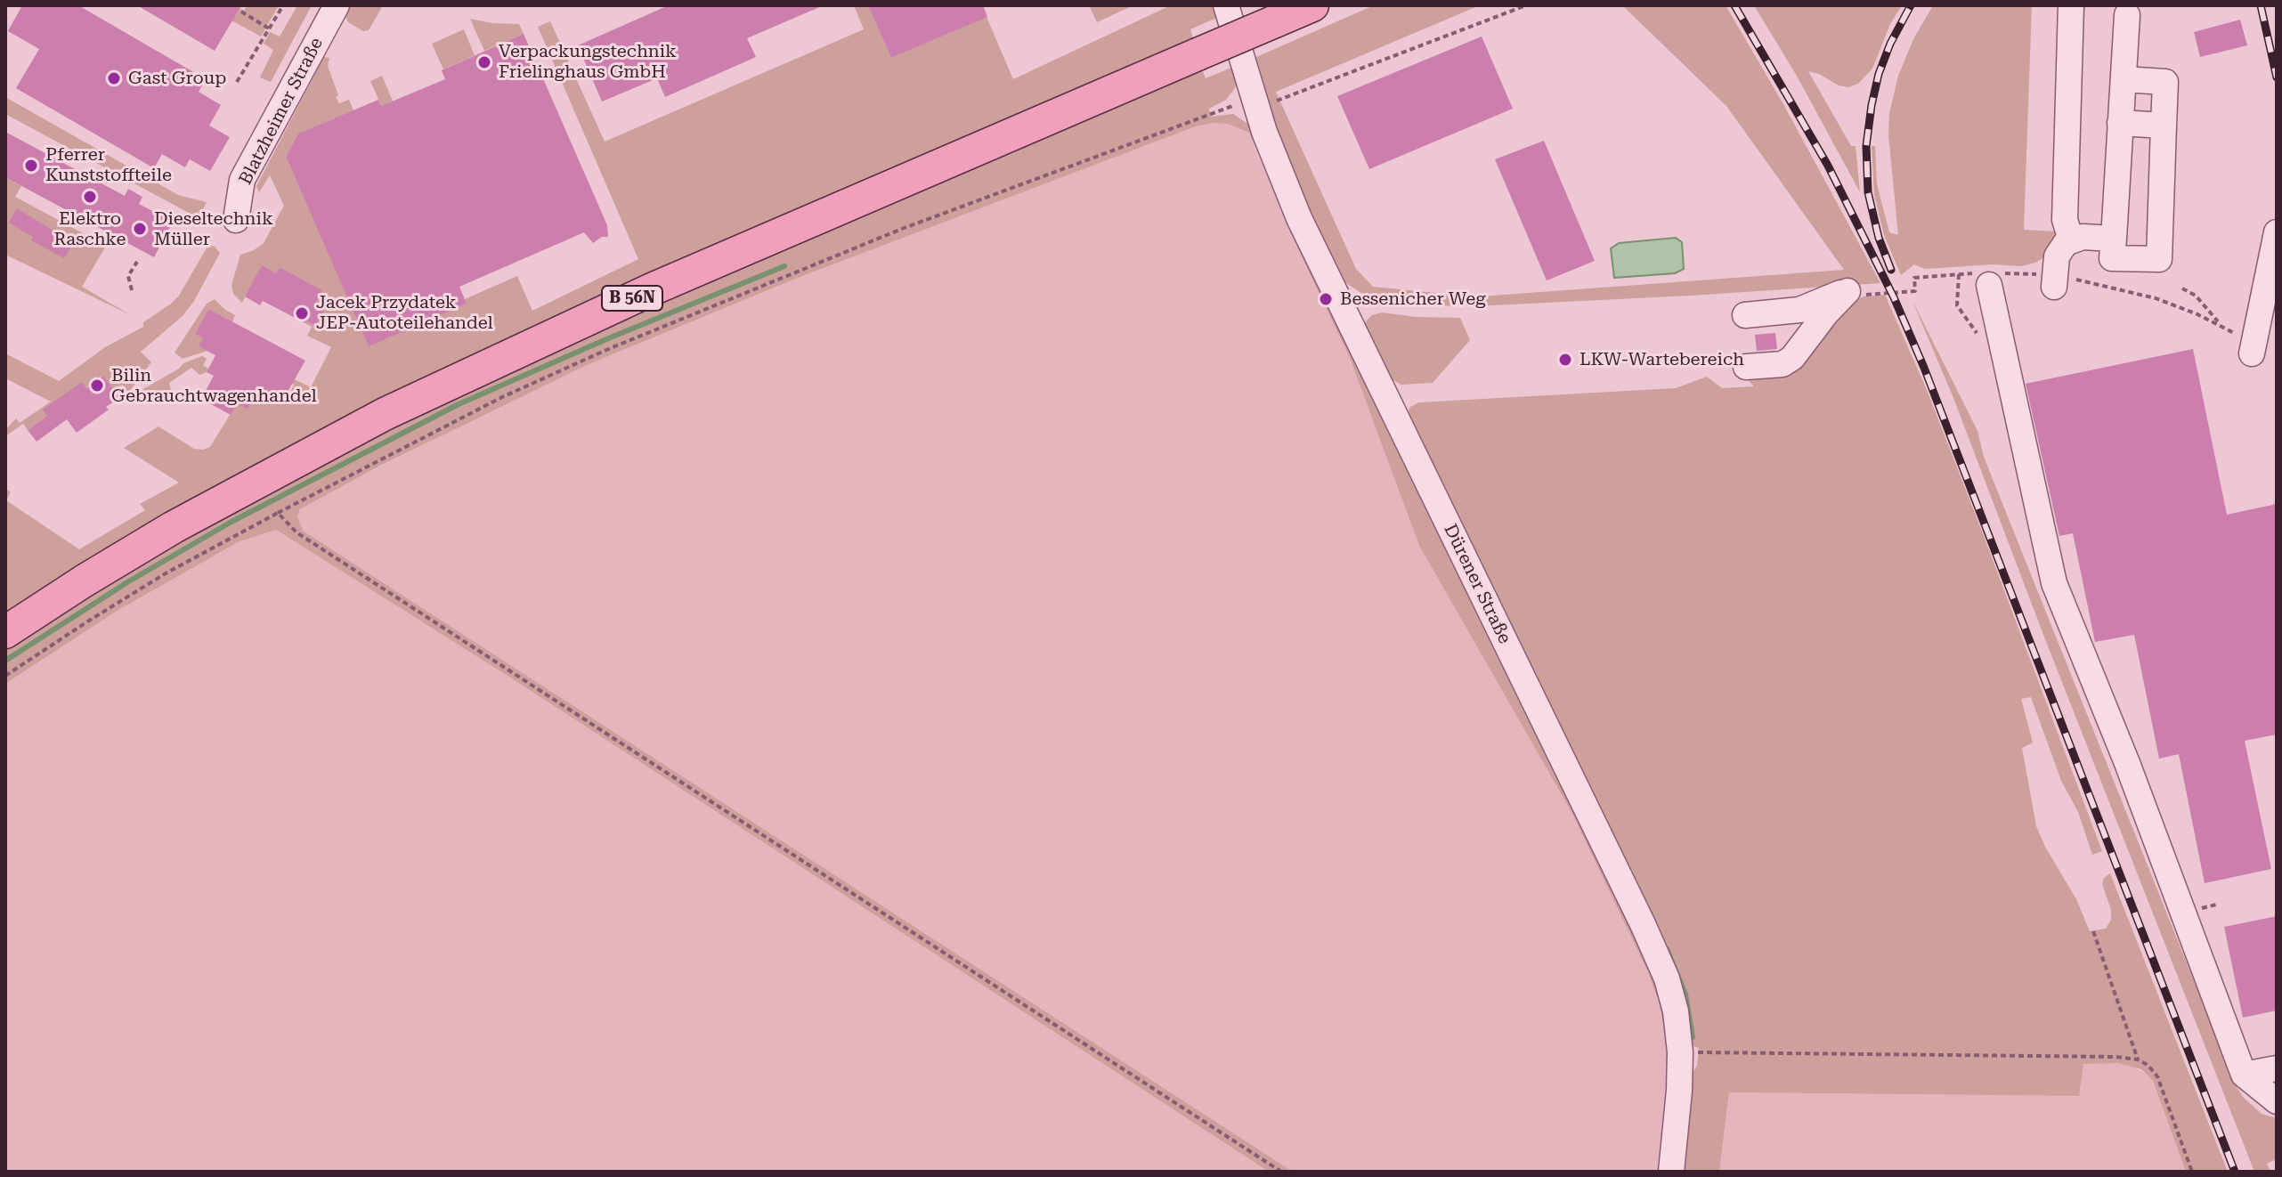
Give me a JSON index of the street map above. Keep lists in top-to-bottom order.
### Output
{
  "streets": {
    "main road": ["B 56N"],
    "street": ["Blatzheimer Straße", "Dürener Straße"]
  },
  "places": [
    "Verpackungstechnik Frielinghaus GmbH",
    "Gast Group",
    "Pferrer Kunststoffteile",
    "Elektro Raschke",
    "Dieseltechnik Müller",
    "Bessenicher Weg",
    "Jacek Przydatek JEP-Autoteilehandel",
    "LKW-Wartebereich",
    "Bilin Gebrauchtwagenhandel"
  ]
}
